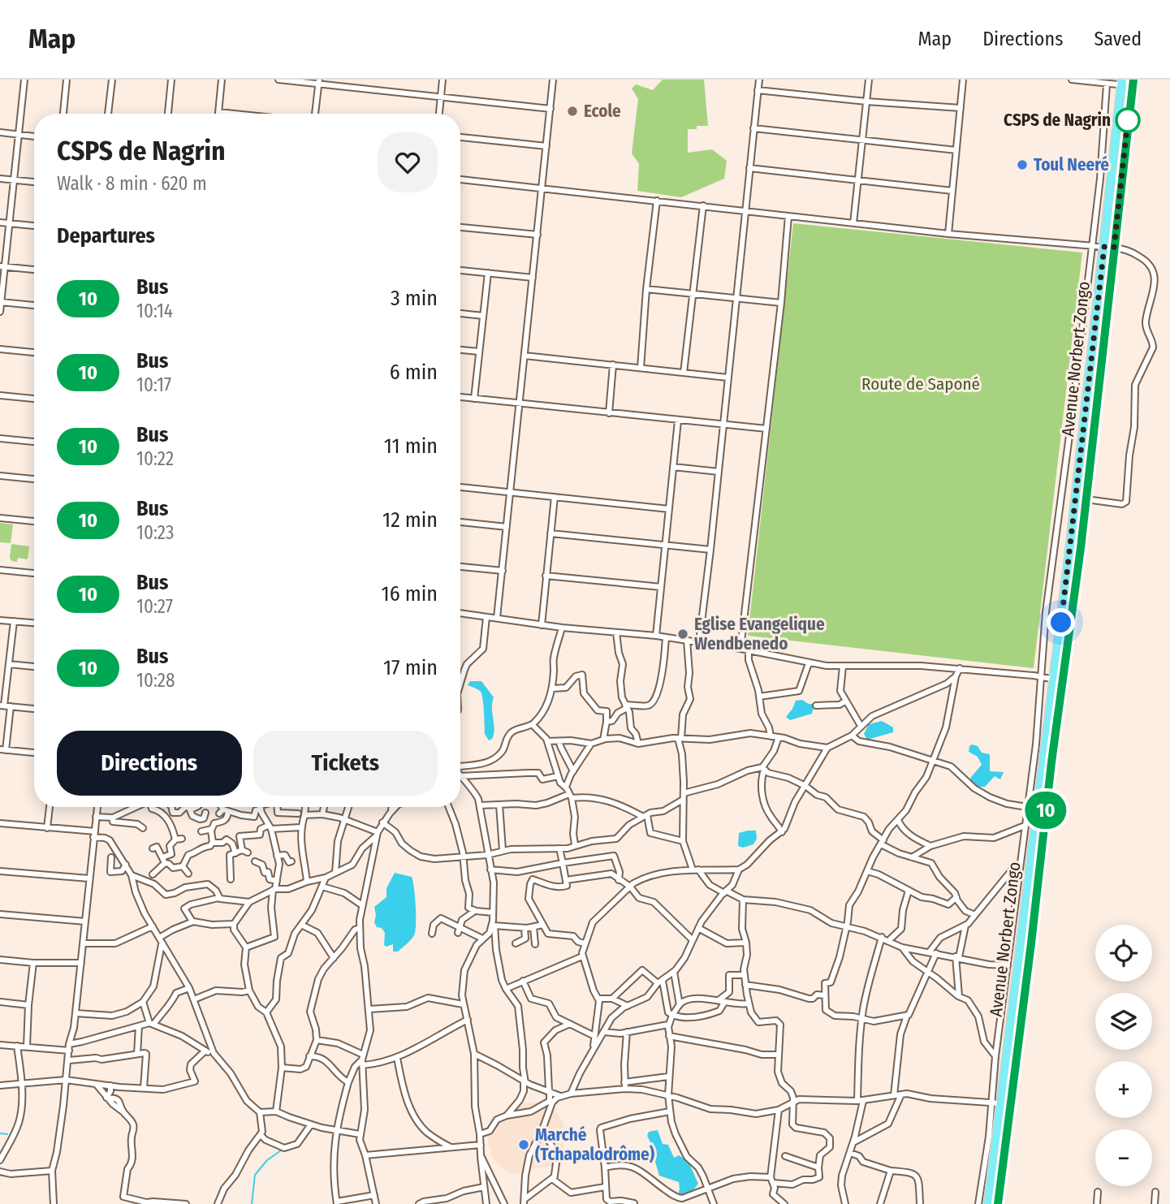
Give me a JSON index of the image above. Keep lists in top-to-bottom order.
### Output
{
  "streets": {
    "main road": ["Avenue Norbert Zongo"]
  },
  "parks": ["Route de Saponé"],
  "places": [
    "Ecole",
    "CSPS de Nagrin",
    "Toul Neeré",
    "Eglise Evangelique Wendbenedo",
    "Marché (Tchapalodrôme)"
  ],
  "lines": ["bus line 10"],
  "page": {
    "header": "Map",
    "nav": ["Map", "Directions", "Saved"],
    "on_map": "10",
    "heading": [
      ["CSPS de Nagrin", "Walk · 8 min · 620 m"],
      "Departures"
    ],
    "list": [
      {
        "mark": "10",
        "name": "Bus",
        "note": "10:14",
        "value": "3 min"
      },
      {
        "mark": "10",
        "name": "Bus",
        "note": "10:17",
        "value": "6 min"
      },
      {
        "mark": "10",
        "name": "Bus",
        "note": "10:22",
        "value": "11 min"
      },
      {
        "mark": "10",
        "name": "Bus",
        "note": "10:23",
        "value": "12 min"
      },
      {
        "mark": "10",
        "name": "Bus",
        "note": "10:27",
        "value": "16 min"
      },
      {
        "mark": "10",
        "name": "Bus",
        "note": "10:28",
        "value": "17 min"
      }
    ],
    "buttons": ["Directions", "Tickets"],
    "map_buttons": ["+", "−"]
  }
}
